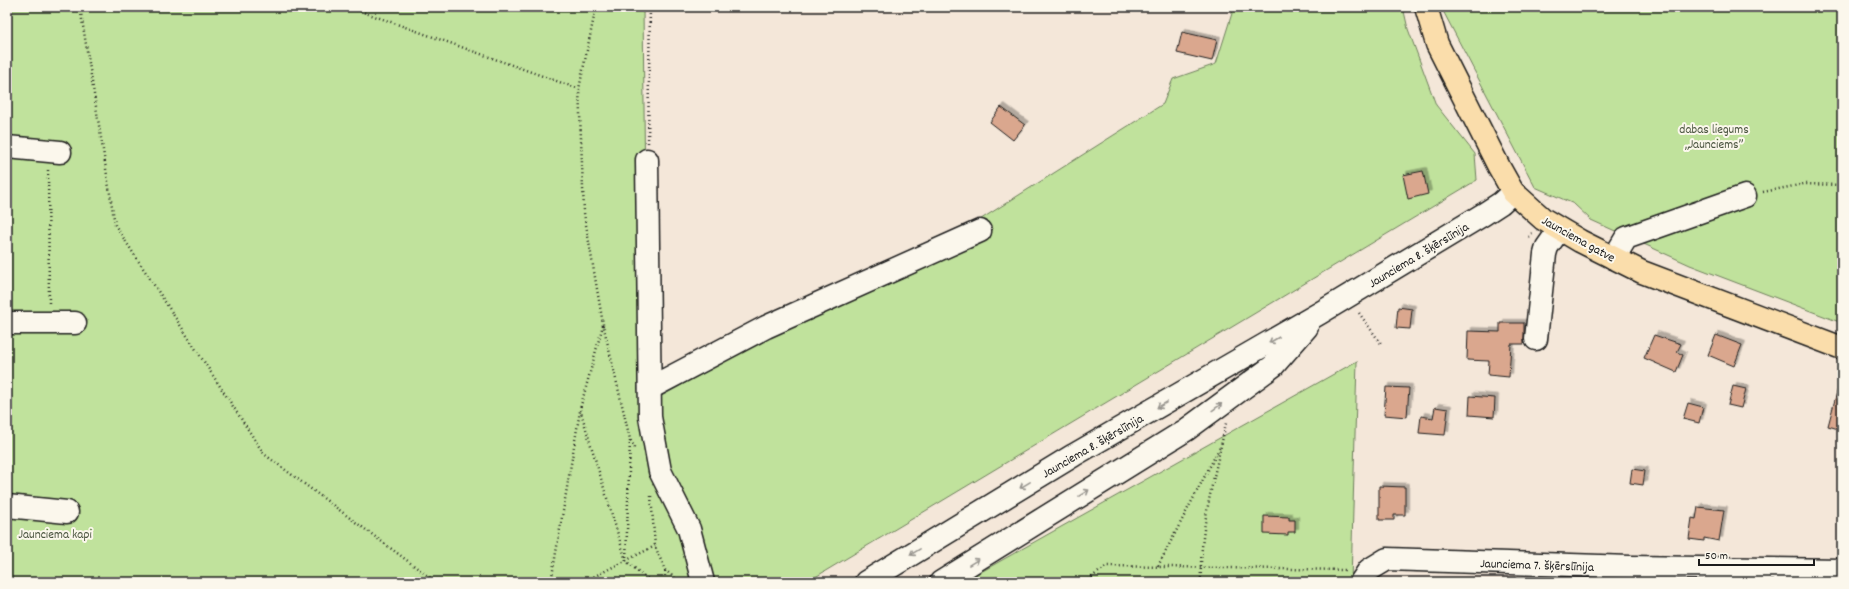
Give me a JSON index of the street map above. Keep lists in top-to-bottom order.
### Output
{
  "streets": {
    "main road": ["Jaunciema gatve"],
    "street": ["Jaunciema 8. šķērslīnija", "Jaunciema 7. šķērslīnija"]
  },
  "crossings": [
    ["Jaunciema gatve", "Jaunciema 8. šķērslīnija"]
  ],
  "parks": ["dabas liegums „Jaunciems”", "Jaunciema kapi"],
  "scale_bar": "50 m"
}
